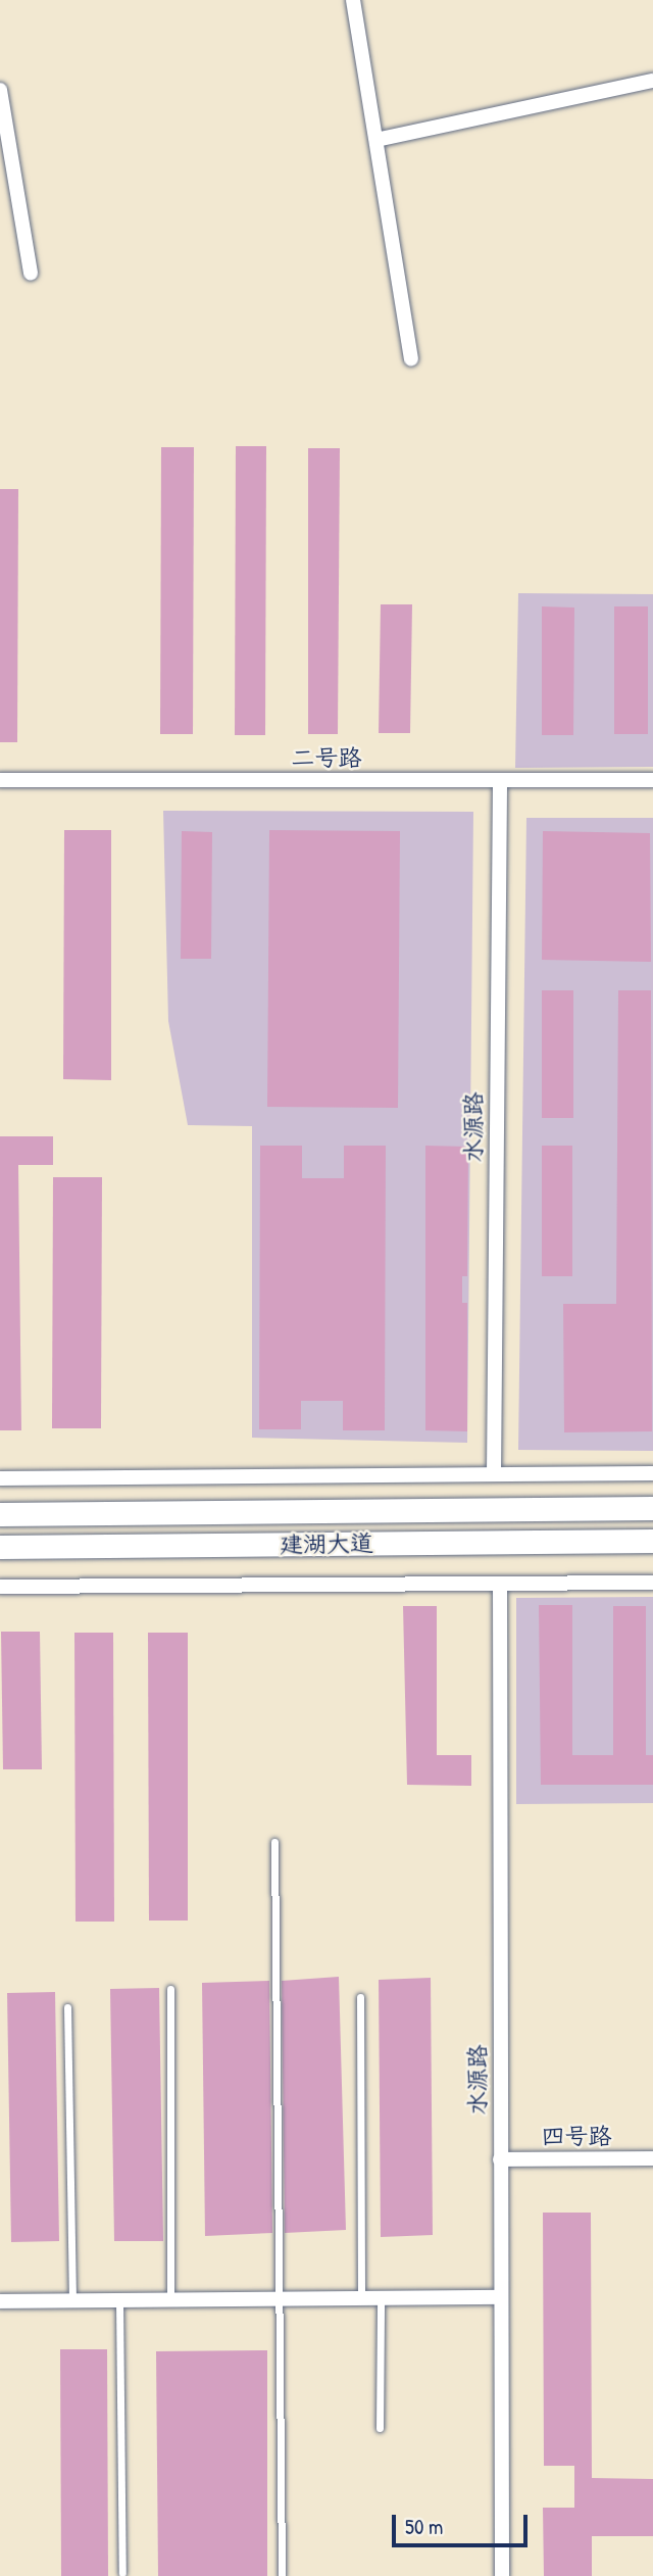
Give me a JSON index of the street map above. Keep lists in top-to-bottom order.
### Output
{
  "streets": {
    "main road": ["建湖大道"],
    "street": ["二号路", "水源路", "四号路"]
  },
  "crossings": [
    ["二号路", "水源路"],
    ["水源路", "四号路"]
  ],
  "scale_bar": "50 m"
}
